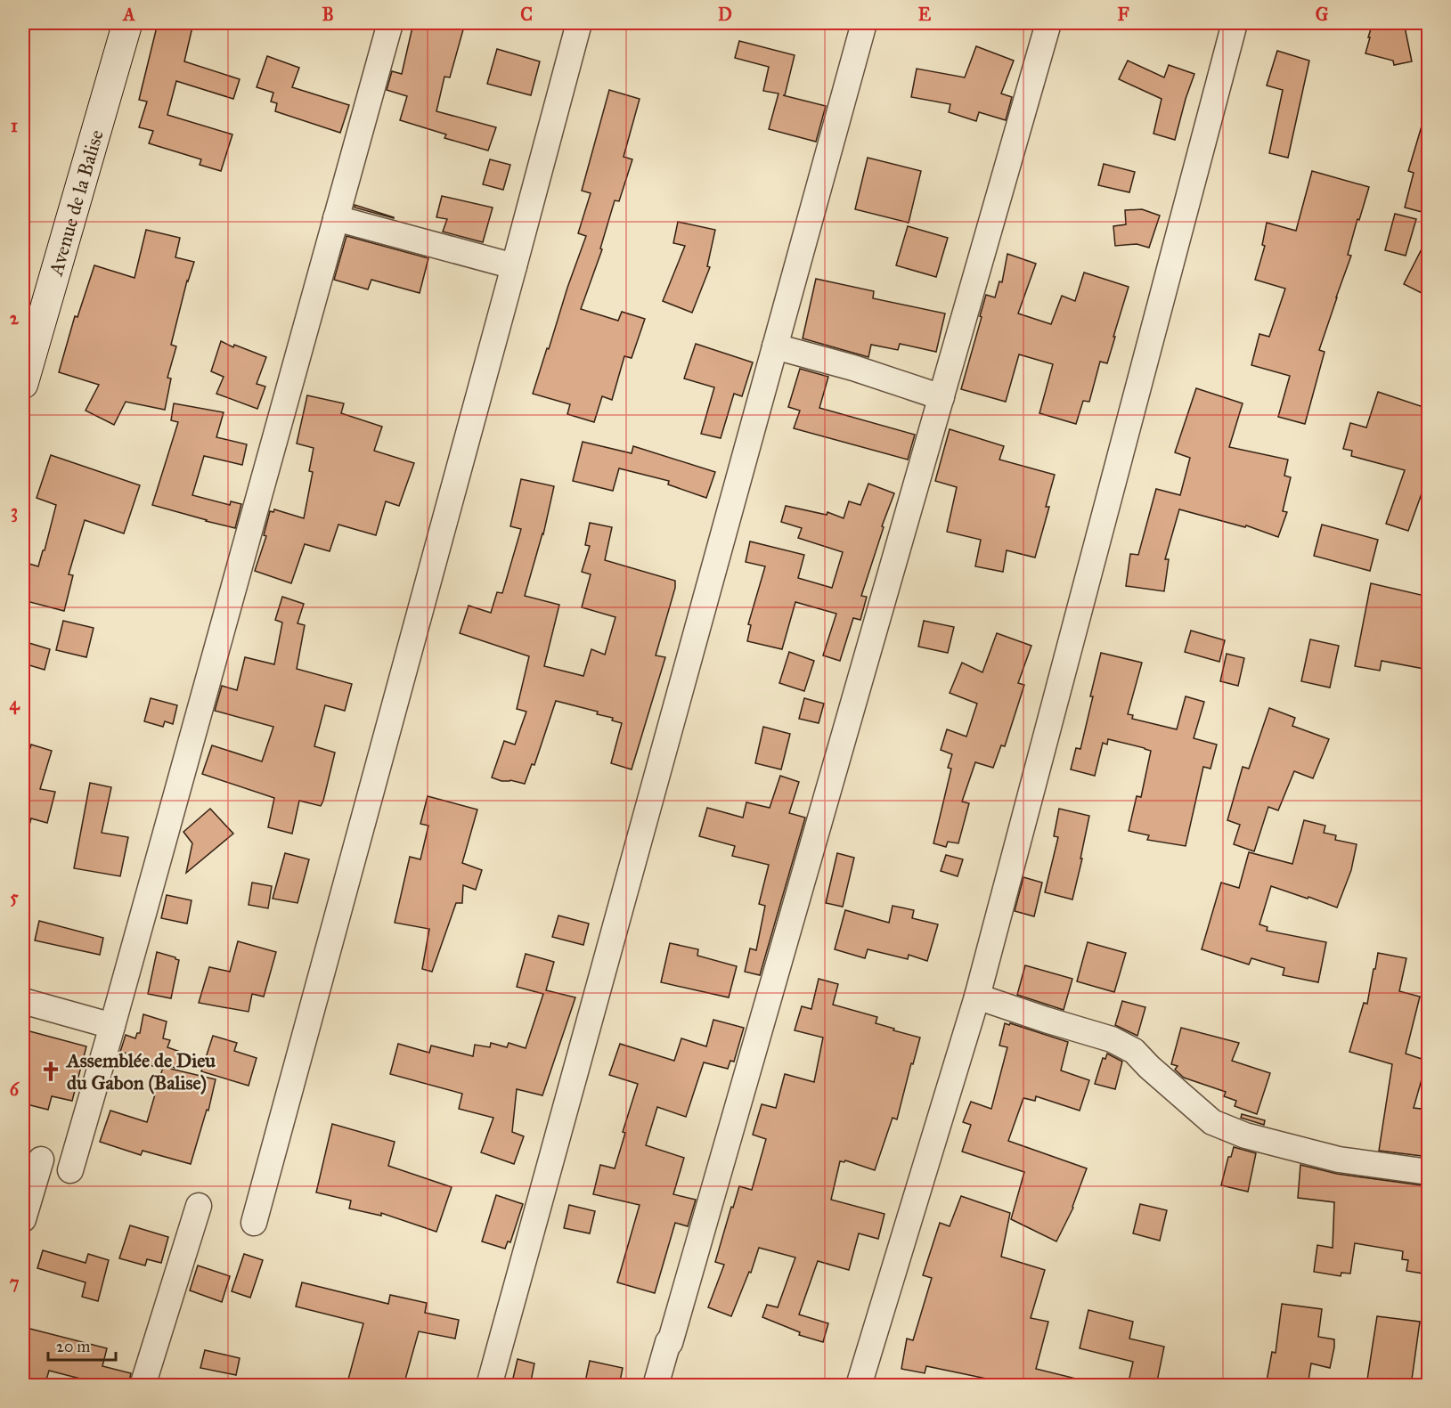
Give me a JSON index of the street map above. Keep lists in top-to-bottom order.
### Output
{
  "streets": {
    "street": ["Avenue de la Balise"]
  },
  "places": {
    "church": ["Assemblée de Dieu du Gabon (Balise)"]
  },
  "scale_bar": "20 m",
  "grid": {
    "columns": [
      "A",
      "B",
      "C",
      "D",
      "E",
      "F",
      "G"
    ],
    "rows": [
      "1",
      "2",
      "3",
      "4",
      "5",
      "6",
      "7"
    ]
  }
}
